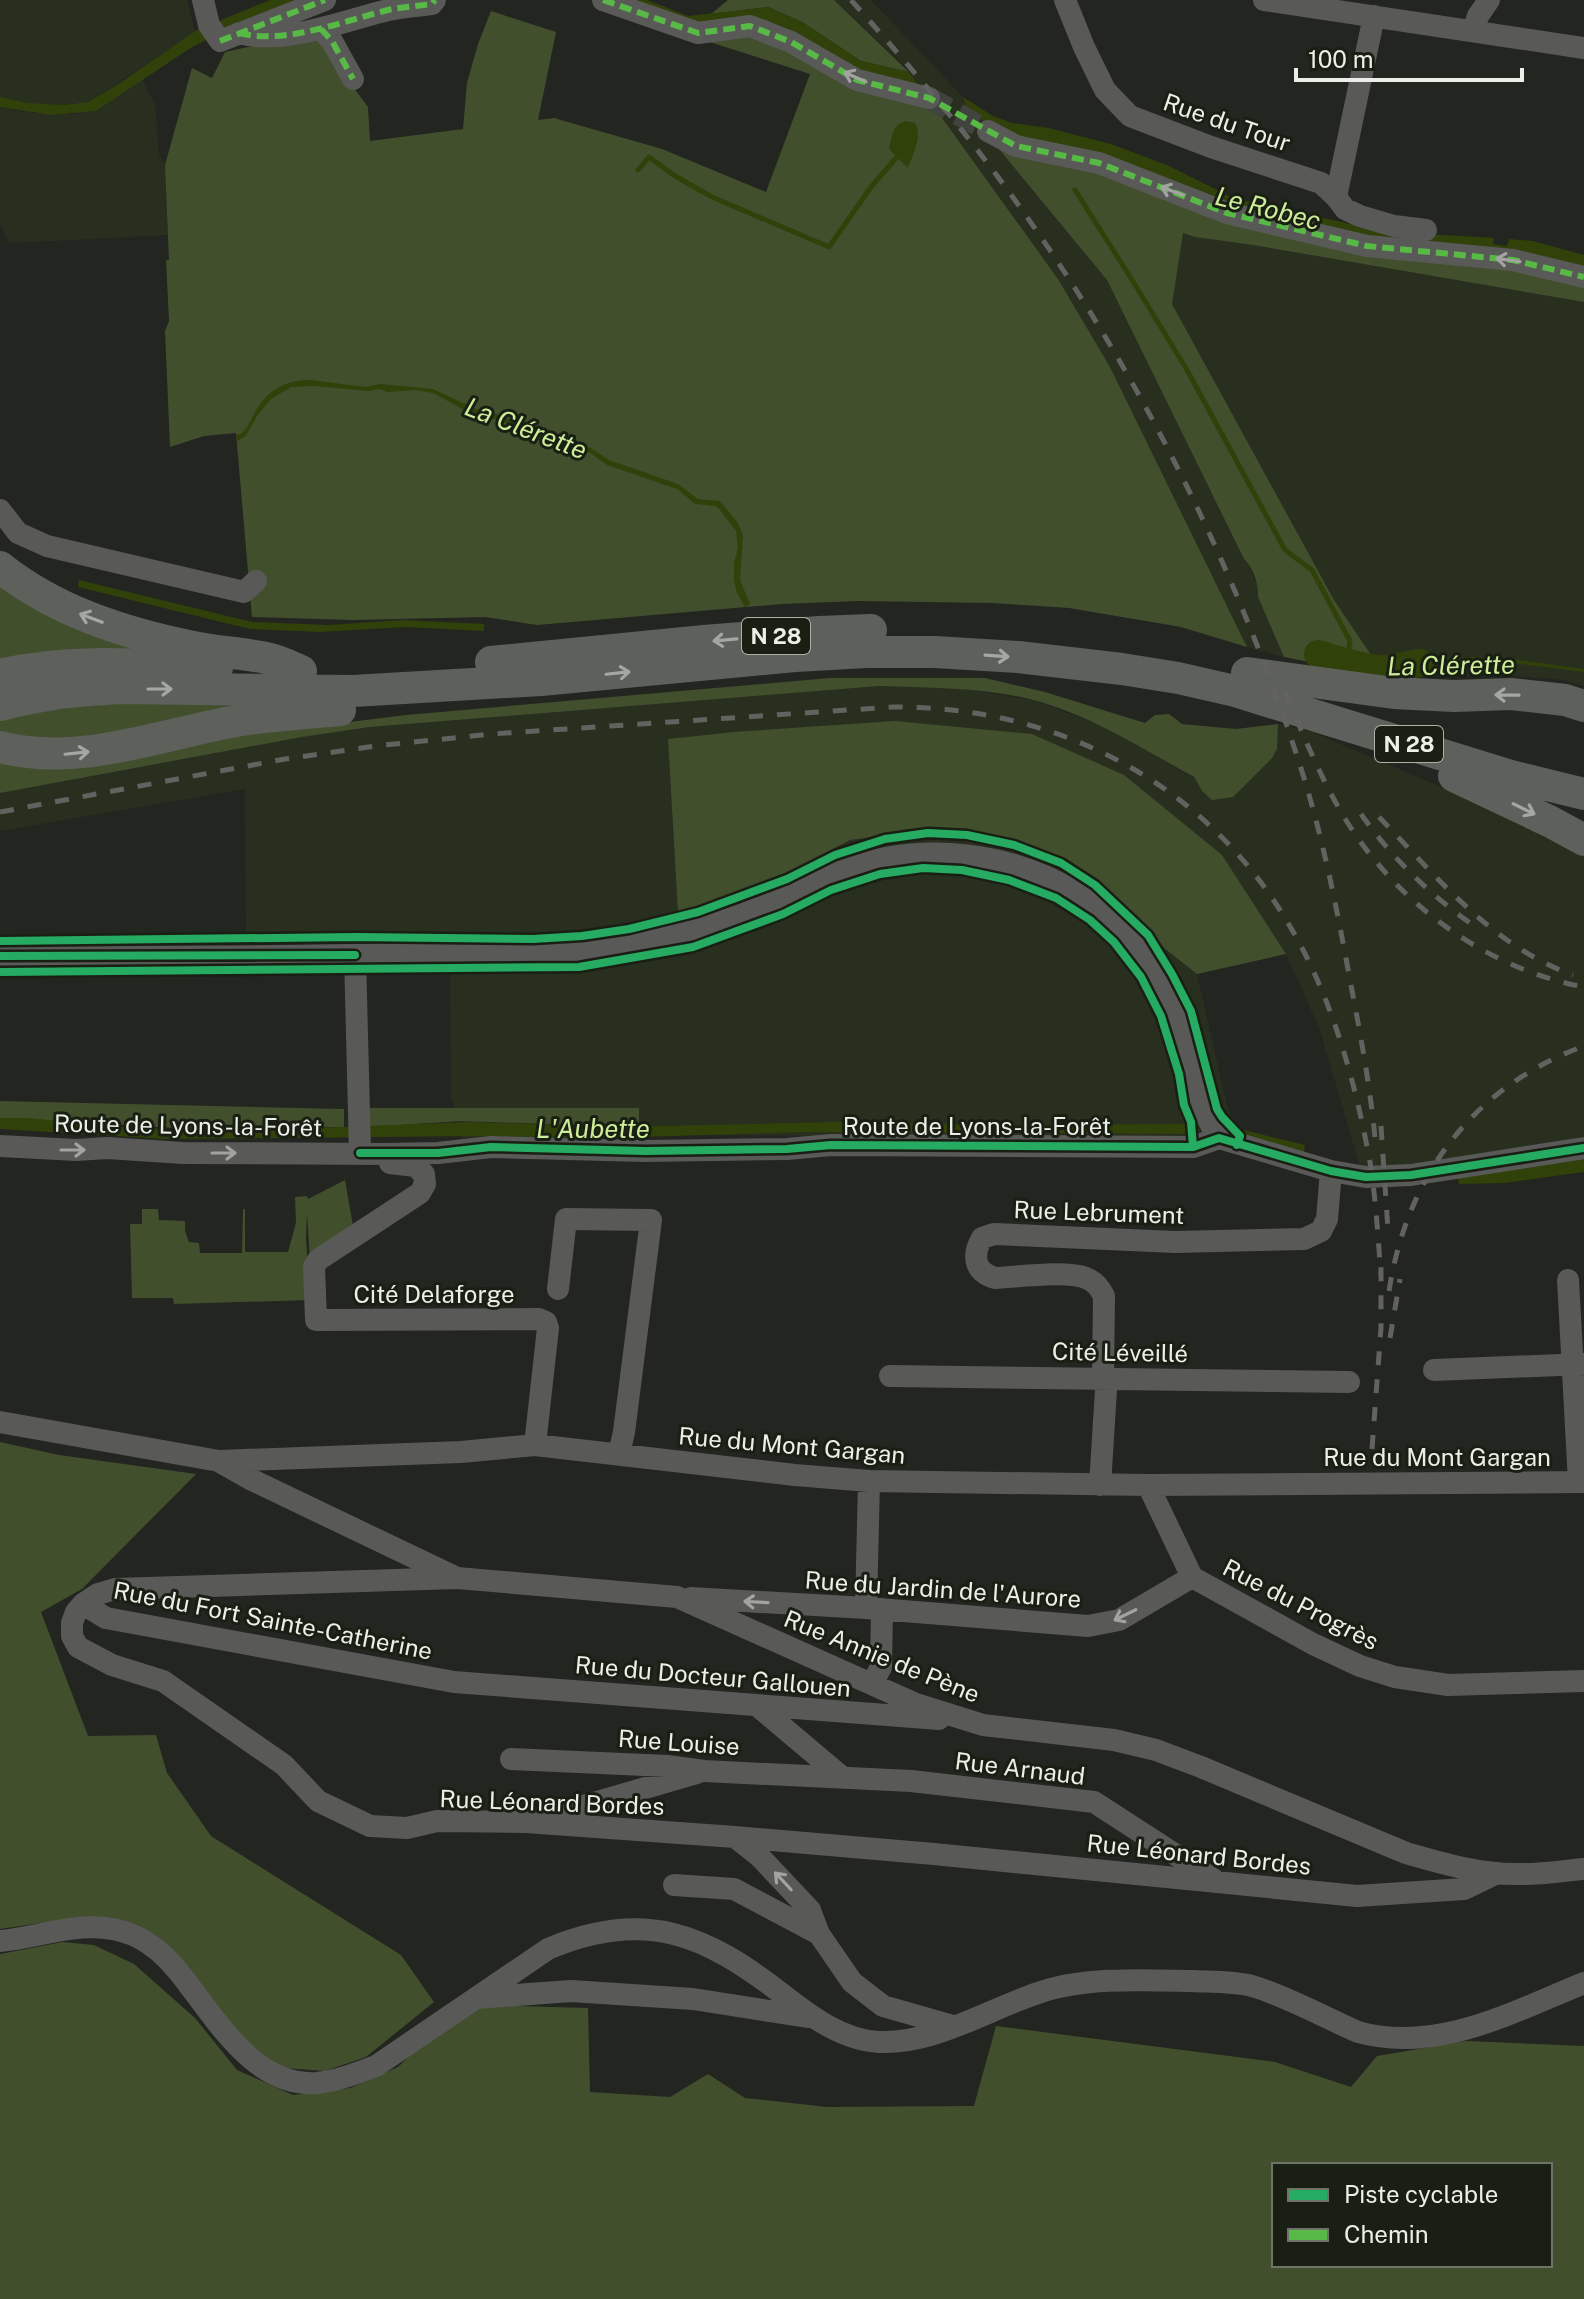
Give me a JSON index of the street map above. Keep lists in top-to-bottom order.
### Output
{
  "streets": {
    "highway": ["N 28"],
    "street": [
      "Rue du Tour",
      "Route de Lyons-la-Forêt",
      "Rue Lebrument",
      "Cité Delaforge",
      "Cité Léveillé",
      "Rue du Mont Gargan",
      "Rue du Jardin de l'Aurore",
      "Rue du Progrès",
      "Rue du Fort Sainte-Catherine",
      "Rue Annie de Pène",
      "Rue du Docteur Gallouen",
      "Rue Louise",
      "Rue Arnaud",
      "Rue Léonard Bordes"
    ]
  },
  "crossings": [
    ["Route de Lyons-la-Forêt", "Rue Lebrument"],
    ["Route de Lyons-la-Forêt", "Cité Delaforge"],
    ["Rue Lebrument", "Cité Léveillé"],
    ["Rue Lebrument", "Rue du Mont Gargan"],
    ["Cité Delaforge", "Rue du Mont Gargan"],
    ["Rue du Mont Gargan", "Rue du Progrès"],
    ["Rue du Mont Gargan", "Rue Annie de Pène"],
    ["Rue du Jardin de l'Aurore", "Rue du Progrès"],
    ["Rue du Jardin de l'Aurore", "Rue Annie de Pène"],
    ["Rue du Fort Sainte-Catherine", "Rue du Docteur Gallouen"],
    ["Rue du Fort Sainte-Catherine", "Rue Léonard Bordes"],
    ["Rue Annie de Pène", "Rue du Docteur Gallouen"],
    ["Rue Annie de Pène", "Rue Léonard Bordes"],
    ["Rue Louise", "Rue Arnaud"],
    ["Rue Arnaud", "Rue Léonard Bordes"]
  ],
  "one_way": ["Rue du Jardin de l'Aurore"],
  "water": ["Le Robec", "La Clérette", "L'Aubette"],
  "legend": ["Piste cyclable", "Chemin"],
  "scale_bar": "100 m"
}
